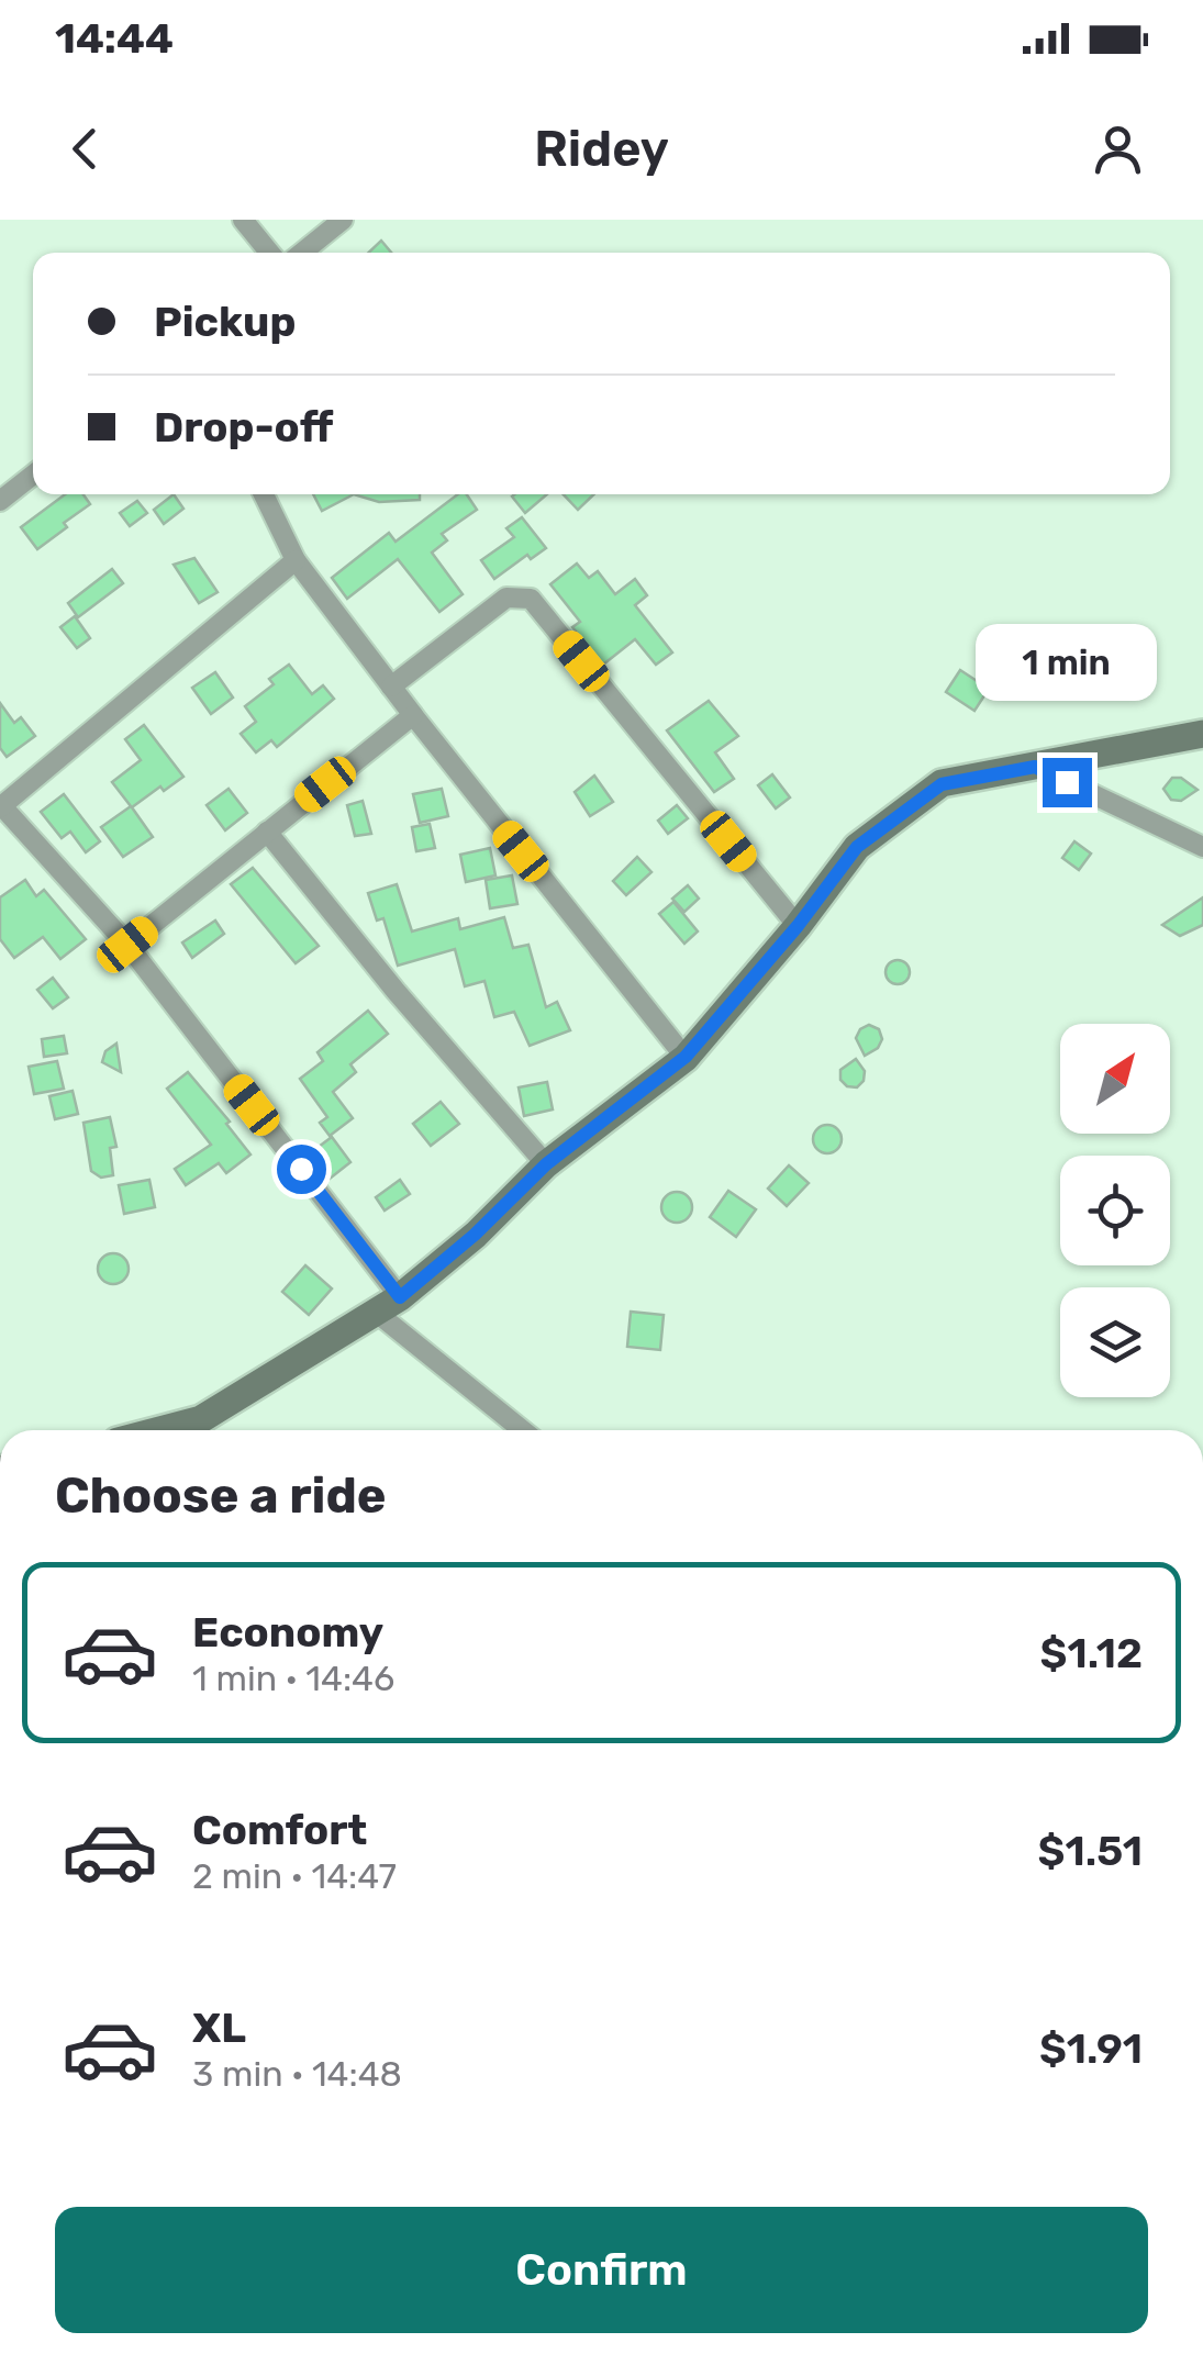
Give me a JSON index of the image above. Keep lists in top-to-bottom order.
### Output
{
  "north": "top right",
  "page": {
    "status": "14:44",
    "header": "Ridey",
    "banner": ["Pickup", "Drop-off"],
    "bubble": "1 min",
    "heading": "Choose a ride",
    "list": [
      {
        "name": "Economy",
        "note": "1 min · 14:46",
        "value": "$1.12"
      },
      {
        "name": "Comfort",
        "note": "2 min · 14:47",
        "value": "$1.51"
      },
      {
        "name": "XL",
        "note": "3 min · 14:48",
        "value": "$1.91"
      }
    ],
    "buttons": "Confirm"
  }
}
